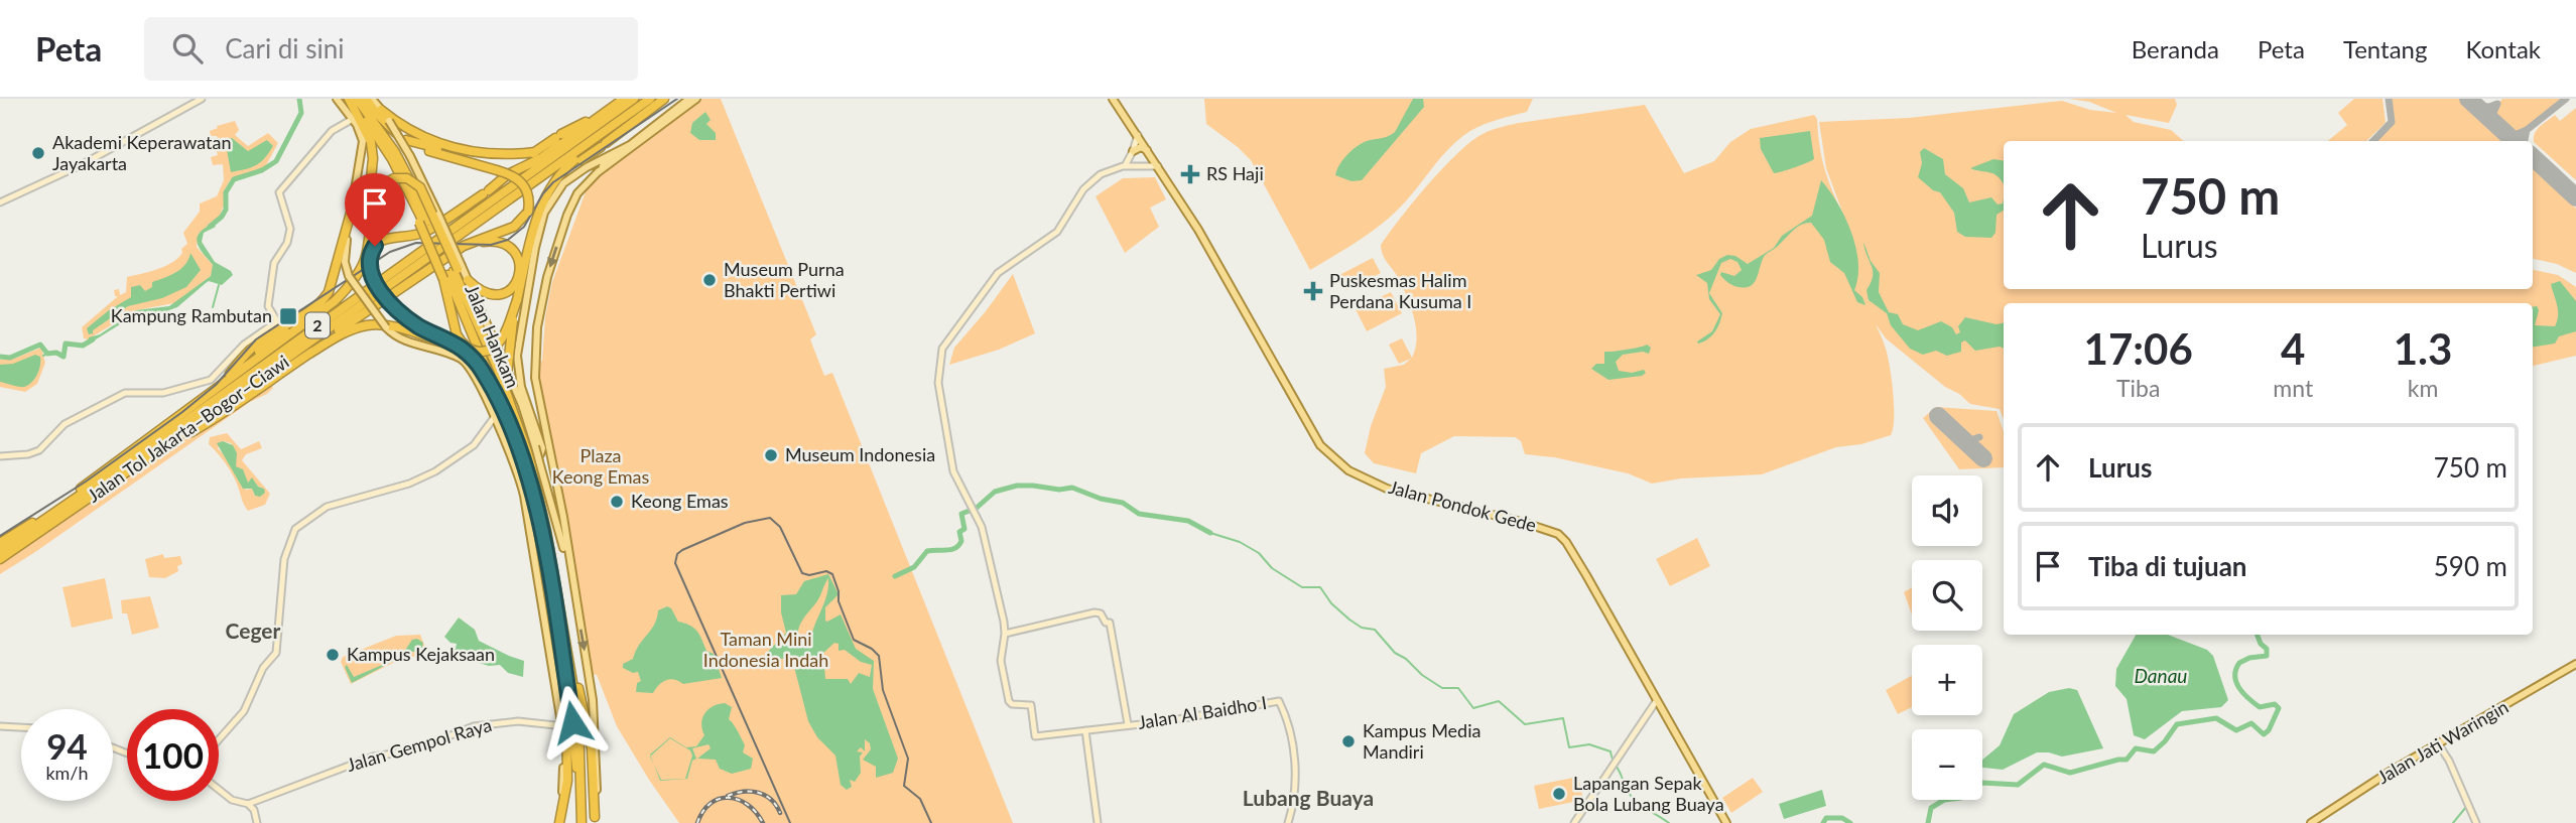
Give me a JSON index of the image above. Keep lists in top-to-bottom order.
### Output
{
  "streets": {
    "highway": ["2", "Jalan Tol Jakarta–Bogor–Ciawi"],
    "main road": ["Jalan Hankam", "Jalan Pondok Gede", "Jalan Jati Waringin"],
    "street": ["Jalan Al Baidho I", "Jalan Gempol Raya"]
  },
  "districts": ["Ceger", "Lubang Buaya"],
  "water": ["Danau"],
  "parks": ["Plaza Keong Emas", "Taman Mini Indonesia Indah"],
  "places": {
    "other": [
      "Akademi Keperawatan Jayakarta",
      "Museum Purna Bhakti Pertiwi",
      "Museum Indonesia",
      "Keong Emas",
      "Kampus Kejaksaan",
      "Kampus Media Mandiri",
      "Lapangan Sepak Bola Lubang Buaya"
    ],
    "health": ["RS Haji", "Puskesmas Halim Perdana Kusuma I"],
    "transit": ["Kampung Rambutan"]
  },
  "page": {
    "header": "Peta",
    "search": "Cari di sini",
    "nav": [
      "Beranda",
      "Peta",
      "Tentang",
      "Kontak"
    ],
    "turn": ["750 m", "Lurus"],
    "eta": [
      "17:06",
      "Tiba",
      "4",
      "mnt",
      "1.3",
      "km"
    ],
    "list": [
      {
        "name": "Lurus",
        "value": "750 m"
      },
      {
        "name": "Tiba di tujuan",
        "value": "590 m"
      }
    ],
    "map_buttons": ["+", "−"],
    "speed": "94 km/h",
    "limit": "100"
  }
}
